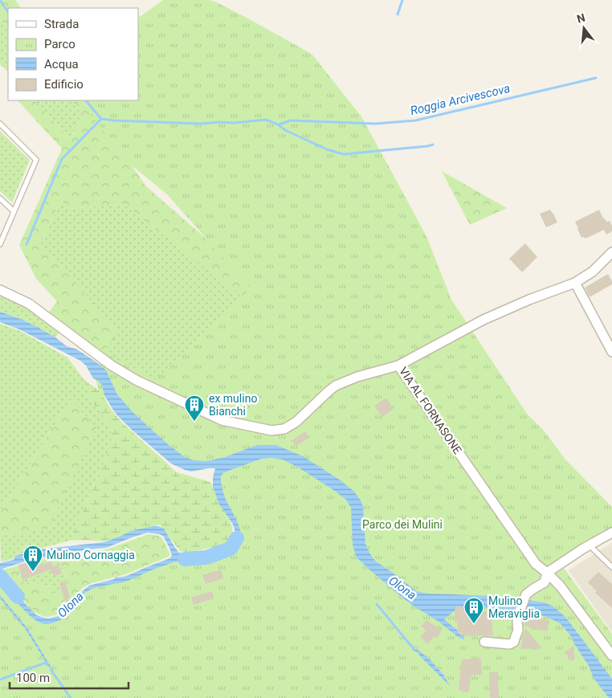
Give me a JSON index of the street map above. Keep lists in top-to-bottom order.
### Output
{
  "streets": {
    "street": ["VIA AL FORNASONE"]
  },
  "water": ["Roggia Arcivescova", "Olona"],
  "parks": ["Parco dei Mulini"],
  "places": {
    "building": ["ex mulino Bianchi", "Mulino Cornaggia", "Mulino Meraviglia"]
  },
  "legend": [
    "Strada",
    "Parco",
    "Acqua",
    "Edificio"
  ],
  "scale_bar": "100 m",
  "north": "top"
}
